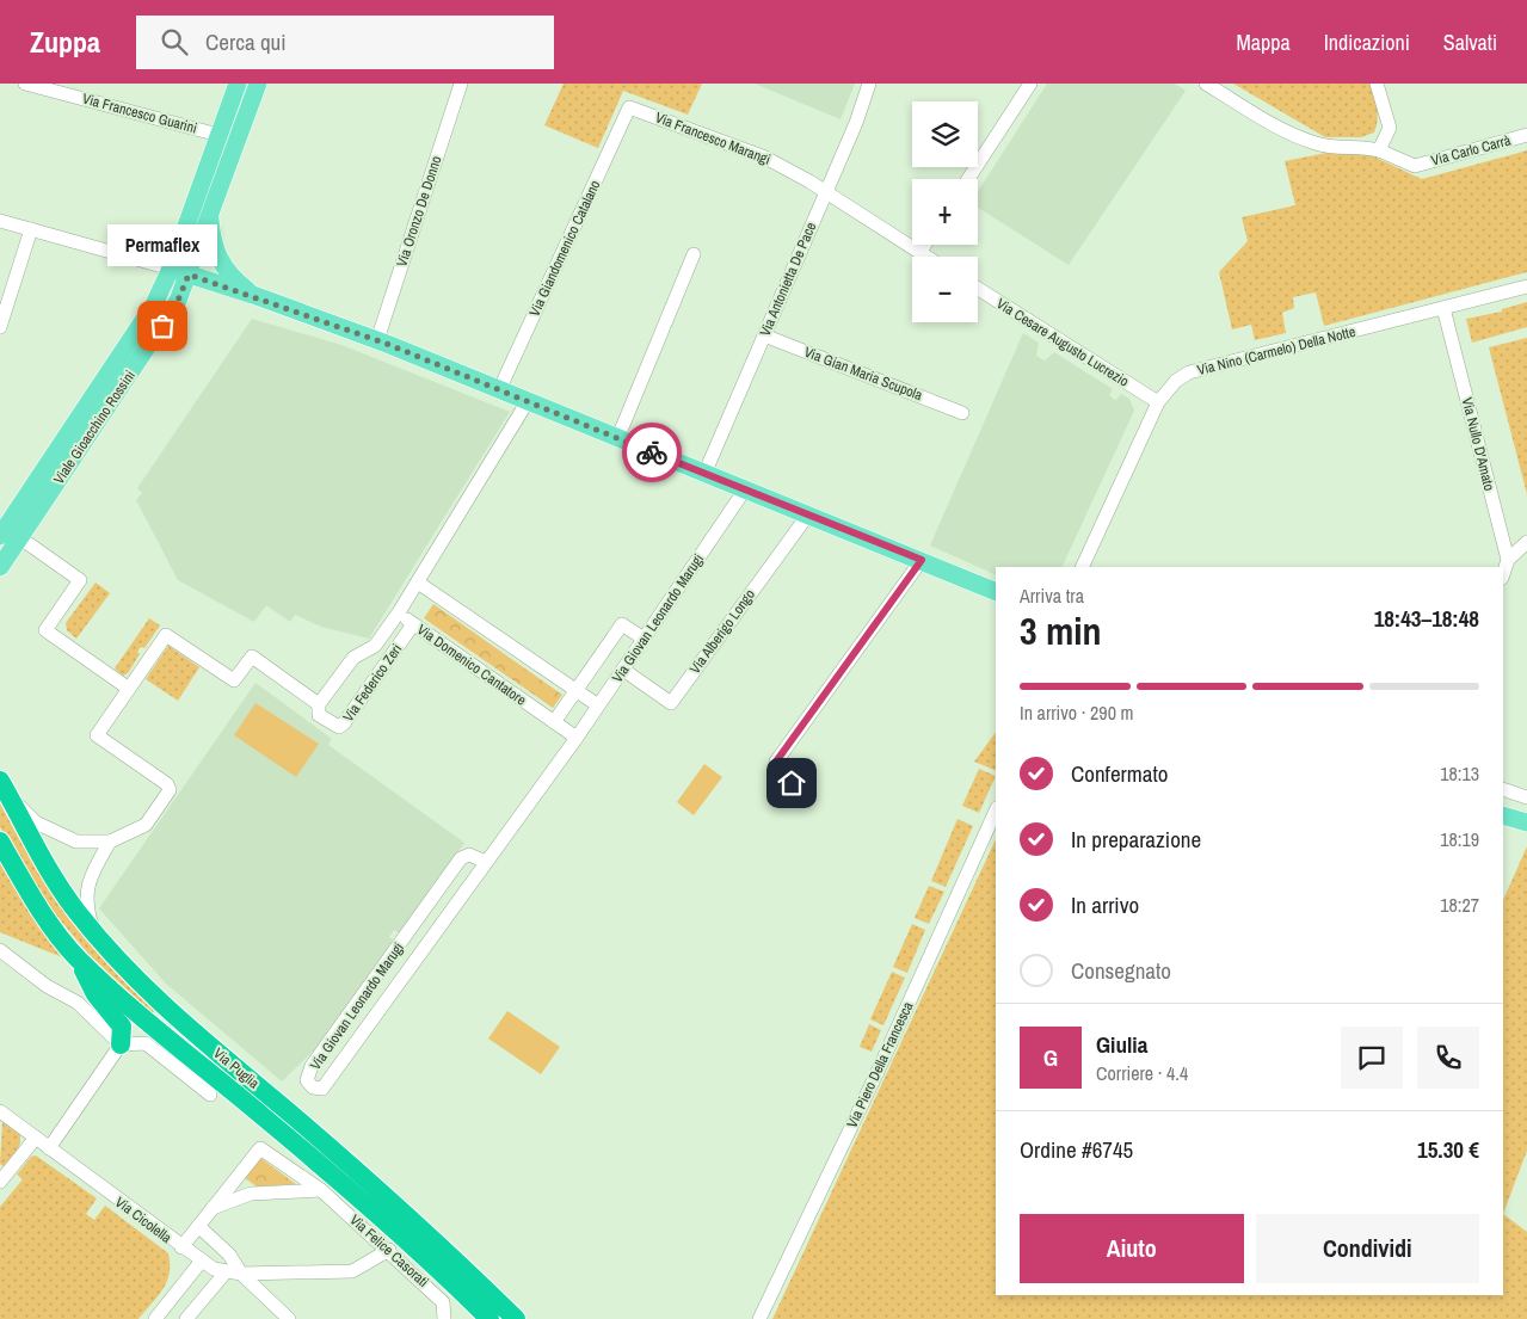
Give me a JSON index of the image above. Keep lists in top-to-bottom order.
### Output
{
  "streets": {
    "highway": ["Via Puglia"],
    "main road": ["Viale Gioacchino Rossini"],
    "street": [
      "Via Francesco Guarini",
      "Via Francesco Marangi",
      "Via Carlo Carrà",
      "Via Oronzo De Donno",
      "Via Giandomenico Catalano",
      "Via Antonietta De Pace",
      "Via Cesare Augusto Lucrezio",
      "Via Nino (Carmelo) Della Notte",
      "Via Gian Maria Scupola",
      "Via Nullo D'Amato",
      "Via Giovan Leonardo Marugi",
      "Via Alberigo Longo",
      "Via Domenico Cantatore",
      "Via Federico Zeri",
      "Via Piero Della Francesca",
      "Via Cicolella",
      "Via Felice Casorati"
    ]
  },
  "crossings": [
    ["Via Francesco Guarini", "Viale Gioacchino Rossini"],
    ["Via Francesco Marangi", "Via Giandomenico Catalano"],
    ["Via Francesco Marangi", "Via Antonietta De Pace"],
    ["Via Antonietta De Pace", "Via Gian Maria Scupola"],
    ["Via Cesare Augusto Lucrezio", "Via Nino (Carmelo) Della Notte"],
    ["Via Nino (Carmelo) Della Notte", "Via Nullo D'Amato"],
    ["Via Giovan Leonardo Marugi", "Via Alberigo Longo"],
    ["Via Giovan Leonardo Marugi", "Via Domenico Cantatore"],
    ["Via Domenico Cantatore", "Via Federico Zeri"],
    ["Via Cicolella", "Via Felice Casorati"]
  ],
  "places": ["Permaflex"],
  "page": {
    "header": "Zuppa",
    "search": "Cerca qui",
    "nav": ["Mappa", "Indicazioni", "Salvati"],
    "map_buttons": ["+", "−"],
    "bubble": "Permaflex",
    "heading": ["3 min", "Arriva tra", "18:43–18:48"],
    "panel": [
      "Giulia",
      "Corriere · 4.4",
      "Ordine #6745",
      "15.30 €"
    ],
    "bar": "In arrivo · 290 m",
    "list": [
      ["Confermato", "18:13"],
      ["In preparazione", "18:19"],
      ["In arrivo", "18:27"],
      "Consegnato"
    ],
    "round": "G",
    "buttons": ["Aiuto", "Condividi"]
  }
}
